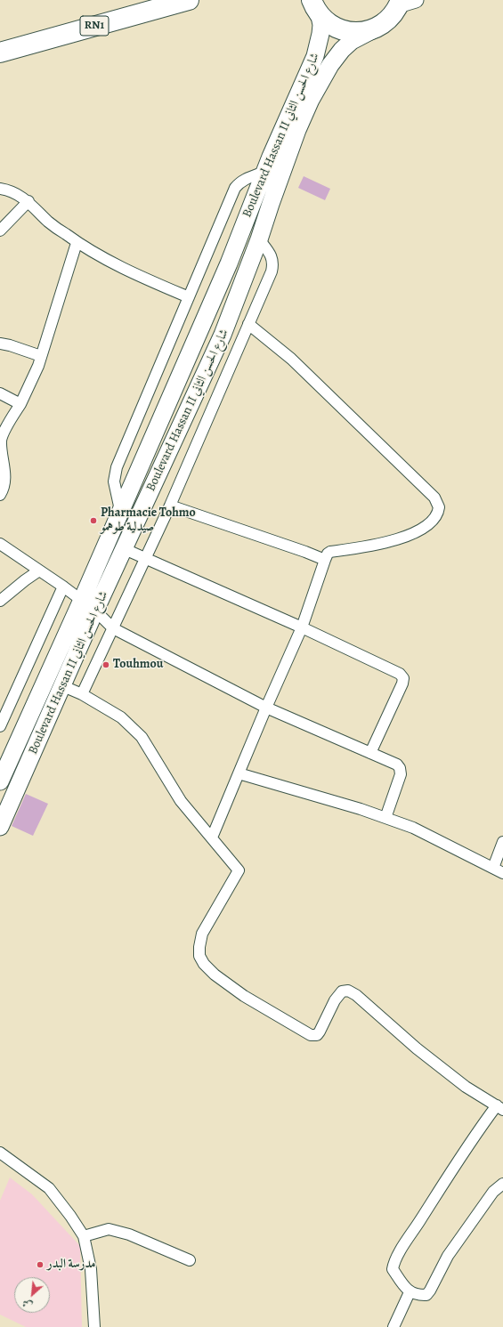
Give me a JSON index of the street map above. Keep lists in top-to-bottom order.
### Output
{
  "streets": {
    "highway": ["RN1"],
    "main road": ["Boulevard Hassan II شارع الحسن الثاني"]
  },
  "places": ["Pharmacie Tohmo صيدلية طوهمو", "Touhmou", "مدرسة البدر"],
  "north": "bottom left"
}
